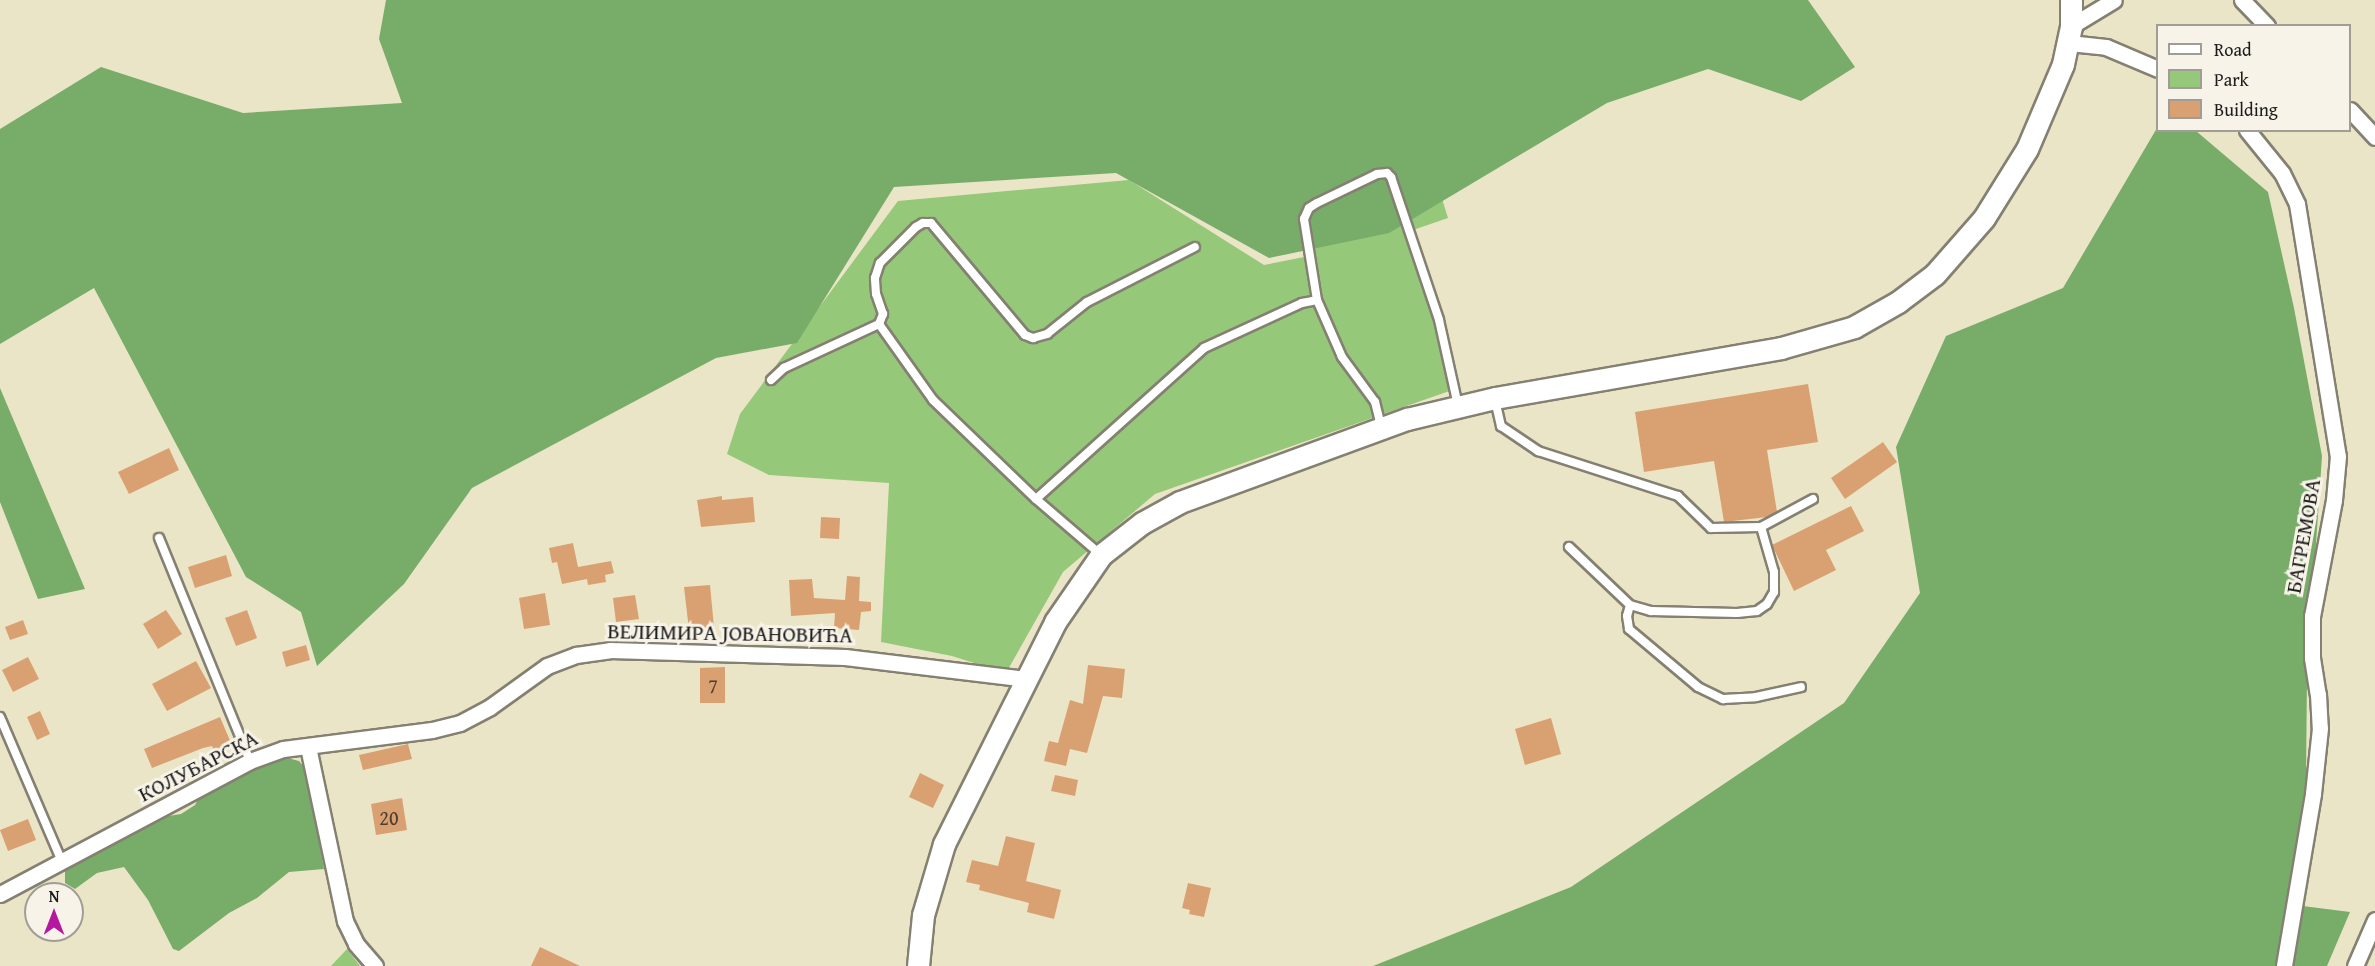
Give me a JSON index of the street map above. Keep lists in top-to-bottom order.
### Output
{
  "streets": {
    "street": ["БАГРЕМОВА", "ВЕЛИМИРА ЈОВАНОВИЋА", "КОЛУБАРСКА"]
  },
  "crossings": [
    ["ВЕЛИМИРА ЈОВАНОВИЋА", "КОЛУБАРСКА"]
  ],
  "house_numbers": ["7", "20"],
  "legend": ["Road", "Park", "Building"],
  "north": "top"
}
